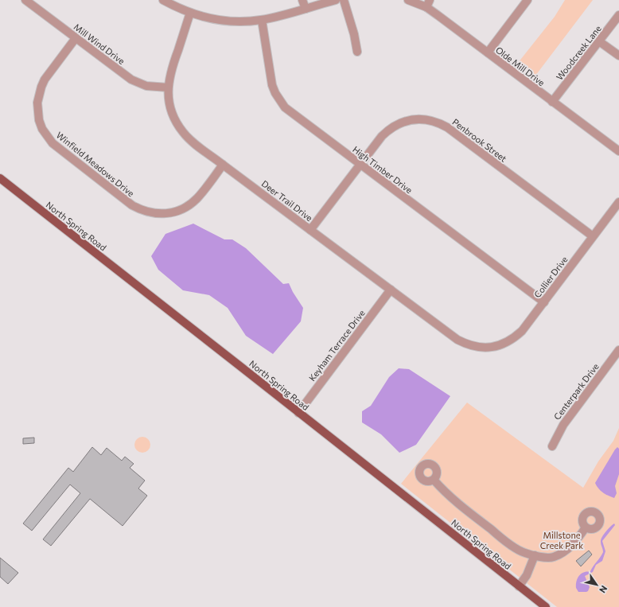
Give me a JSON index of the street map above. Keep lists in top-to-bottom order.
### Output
{
  "streets": {
    "main road": ["North Spring Road"],
    "street": [
      "Mill Wind Drive",
      "Woodcreek Lane",
      "Olde Mill Drive",
      "Penbrook Street",
      "Winfield Meadows Drive",
      "High Timber Drive",
      "Deer Trail Drive",
      "Collier Drive",
      "Keyham Terrace Drive",
      "Centerpark Drive"
    ]
  },
  "crossings": [
    ["Mill Wind Drive", "Winfield Meadows Drive"],
    ["Mill Wind Drive", "Deer Trail Drive"],
    ["Woodcreek Lane", "Olde Mill Drive"],
    ["Penbrook Street", "High Timber Drive"],
    ["Penbrook Street", "Deer Trail Drive"],
    ["Penbrook Street", "Collier Drive"],
    ["Winfield Meadows Drive", "Deer Trail Drive"],
    ["High Timber Drive", "Collier Drive"],
    ["Deer Trail Drive", "Collier Drive"],
    ["Deer Trail Drive", "Keyham Terrace Drive"],
    ["North Spring Road", "Keyham Terrace Drive"]
  ],
  "parks": ["Millstone Creek Park"],
  "north": "bottom right"
}
